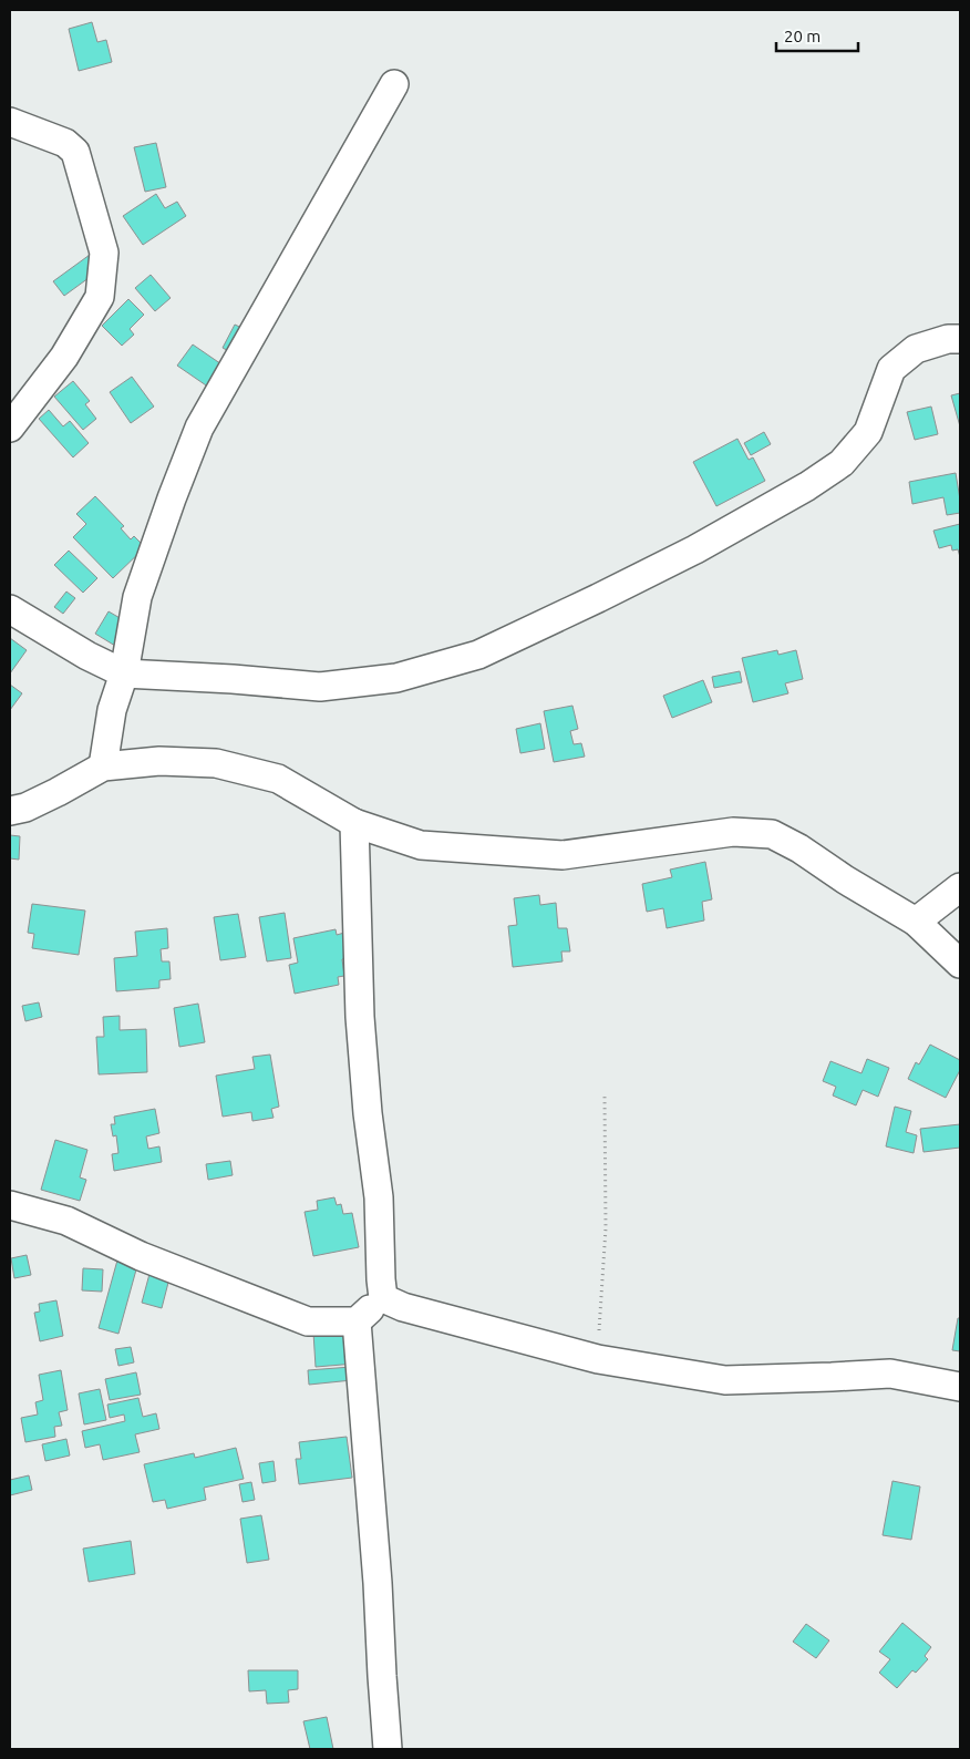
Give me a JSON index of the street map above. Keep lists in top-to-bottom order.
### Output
{
  "scale_bar": "20 m"
}
